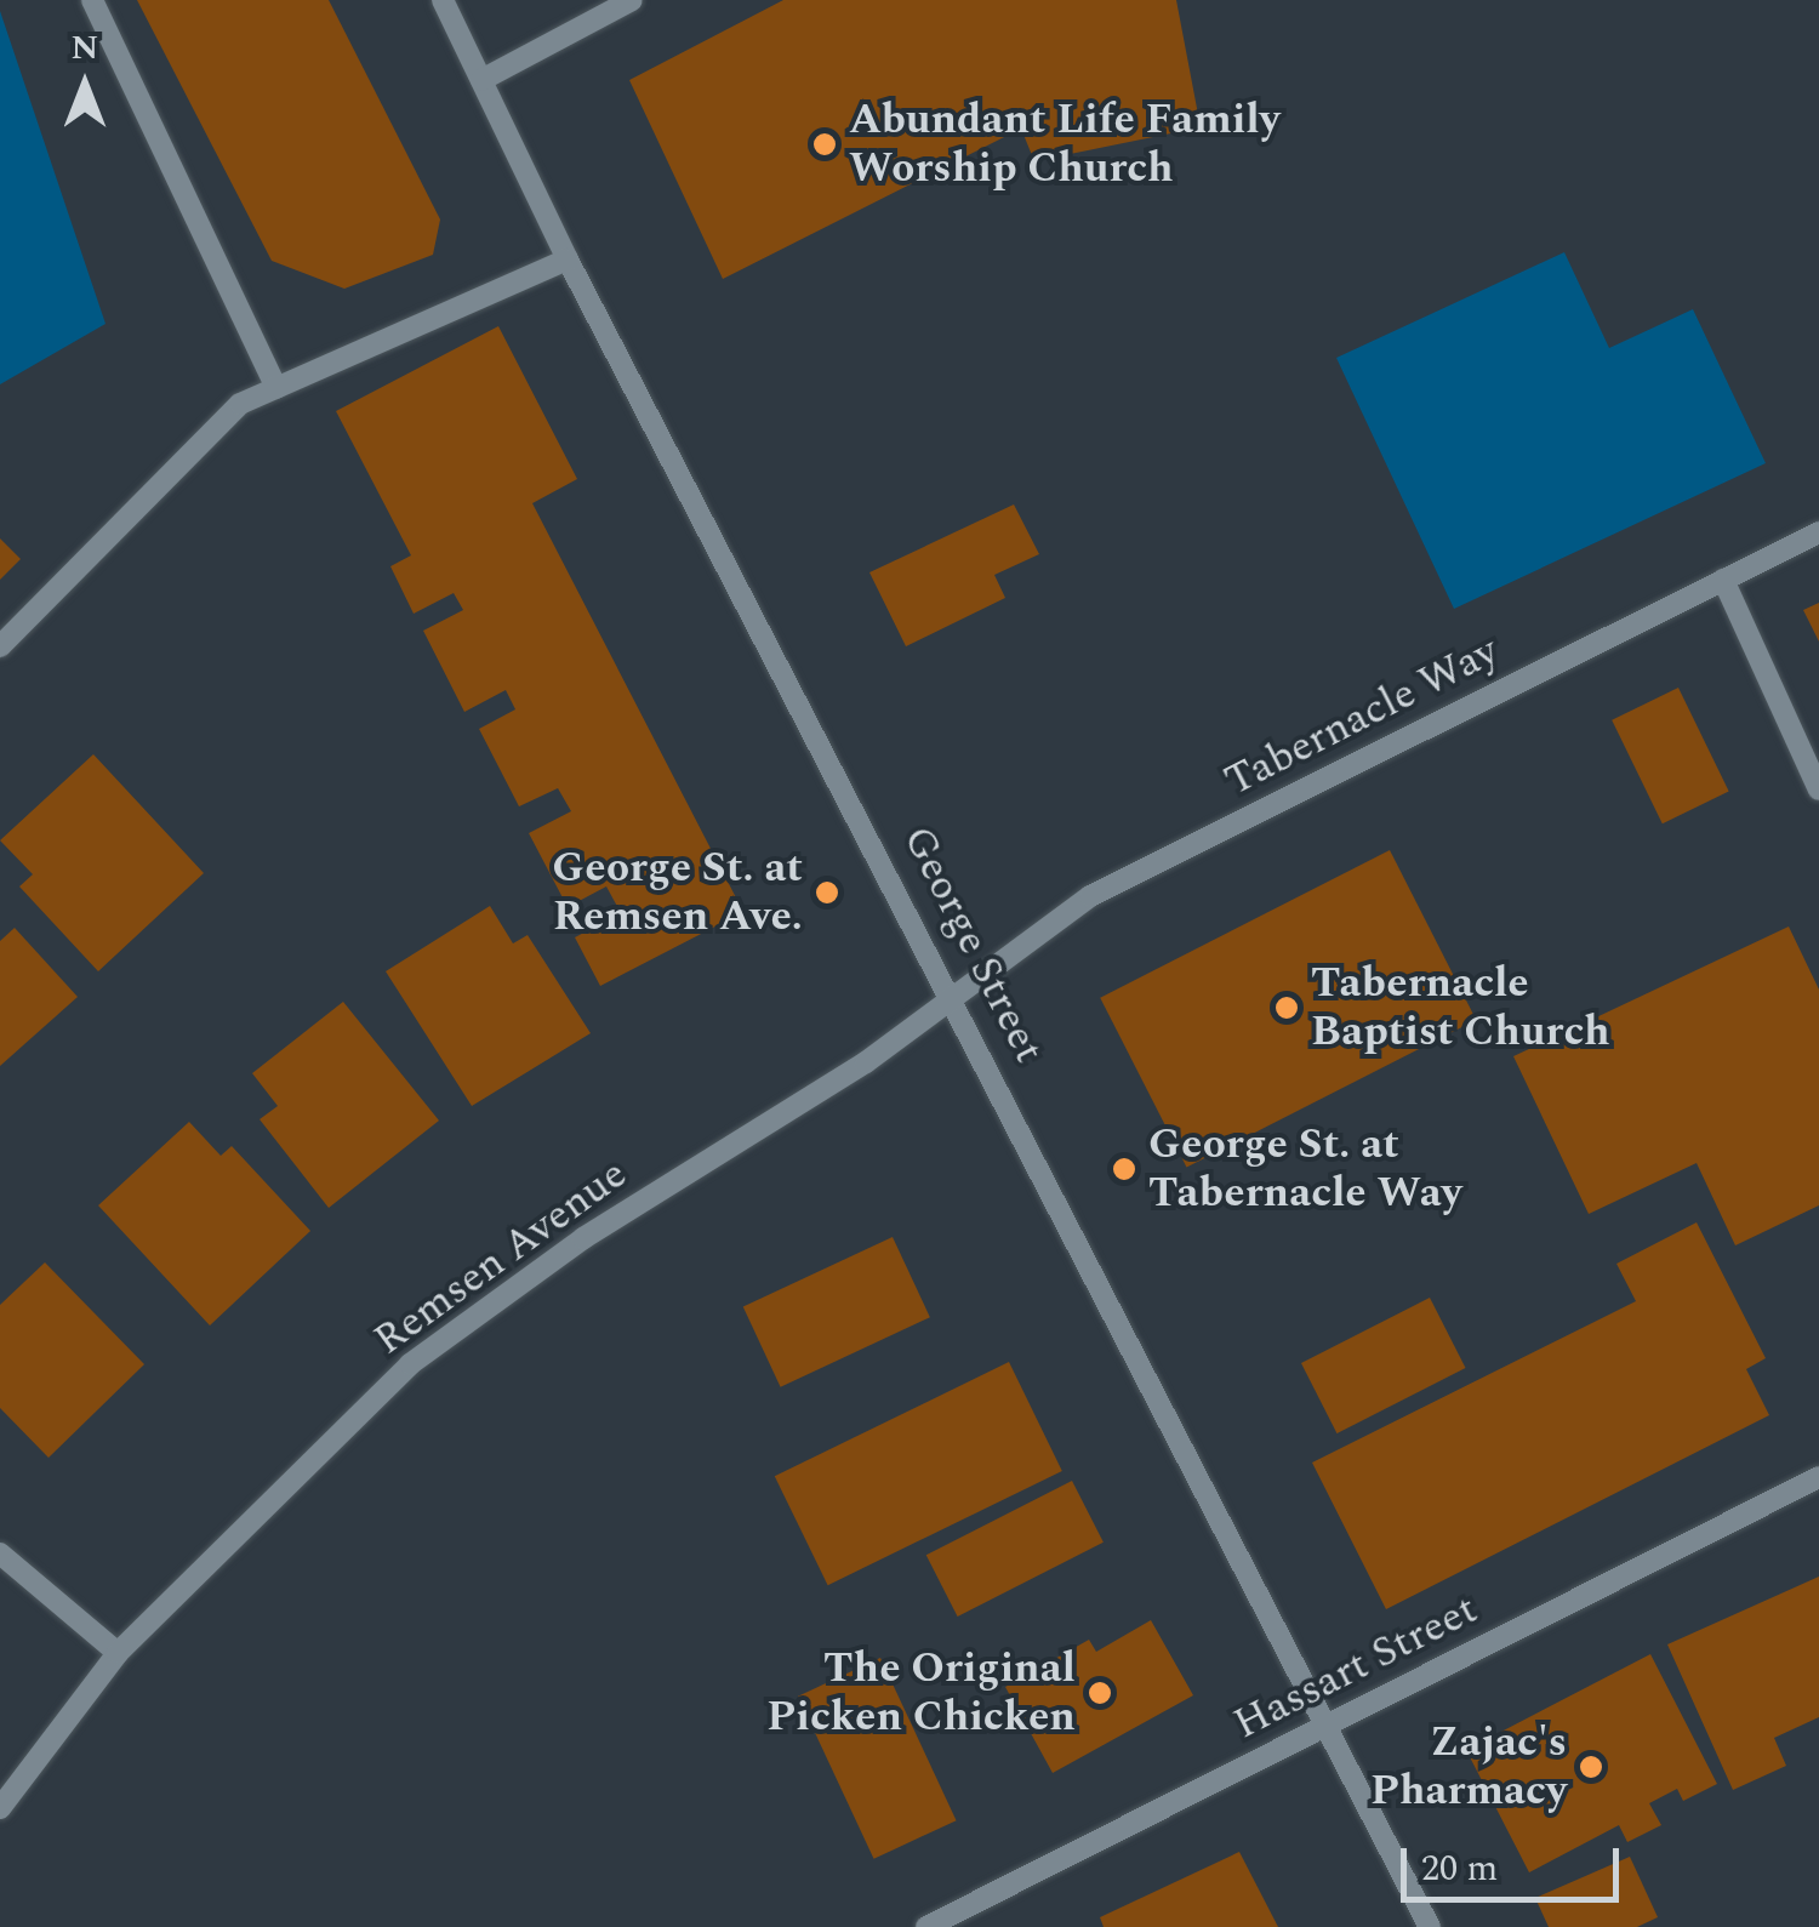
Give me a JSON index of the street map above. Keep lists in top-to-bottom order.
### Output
{
  "streets": {
    "street": [
      "Tabernacle Way",
      "George Street",
      "Remsen Avenue",
      "Hassart Street"
    ]
  },
  "crossings": [
    ["Tabernacle Way", "George Street"],
    ["Tabernacle Way", "Remsen Avenue"],
    ["George Street", "Remsen Avenue"],
    ["George Street", "Hassart Street"]
  ],
  "places": [
    "Abundant Life Family Worship Church",
    "George St. at Remsen Ave.",
    "Tabernacle Baptist Church",
    "George St. at Tabernacle Way",
    "The Original Picken Chicken",
    "Zajac's Pharmacy"
  ],
  "scale_bar": "20 m",
  "north": "top"
}
